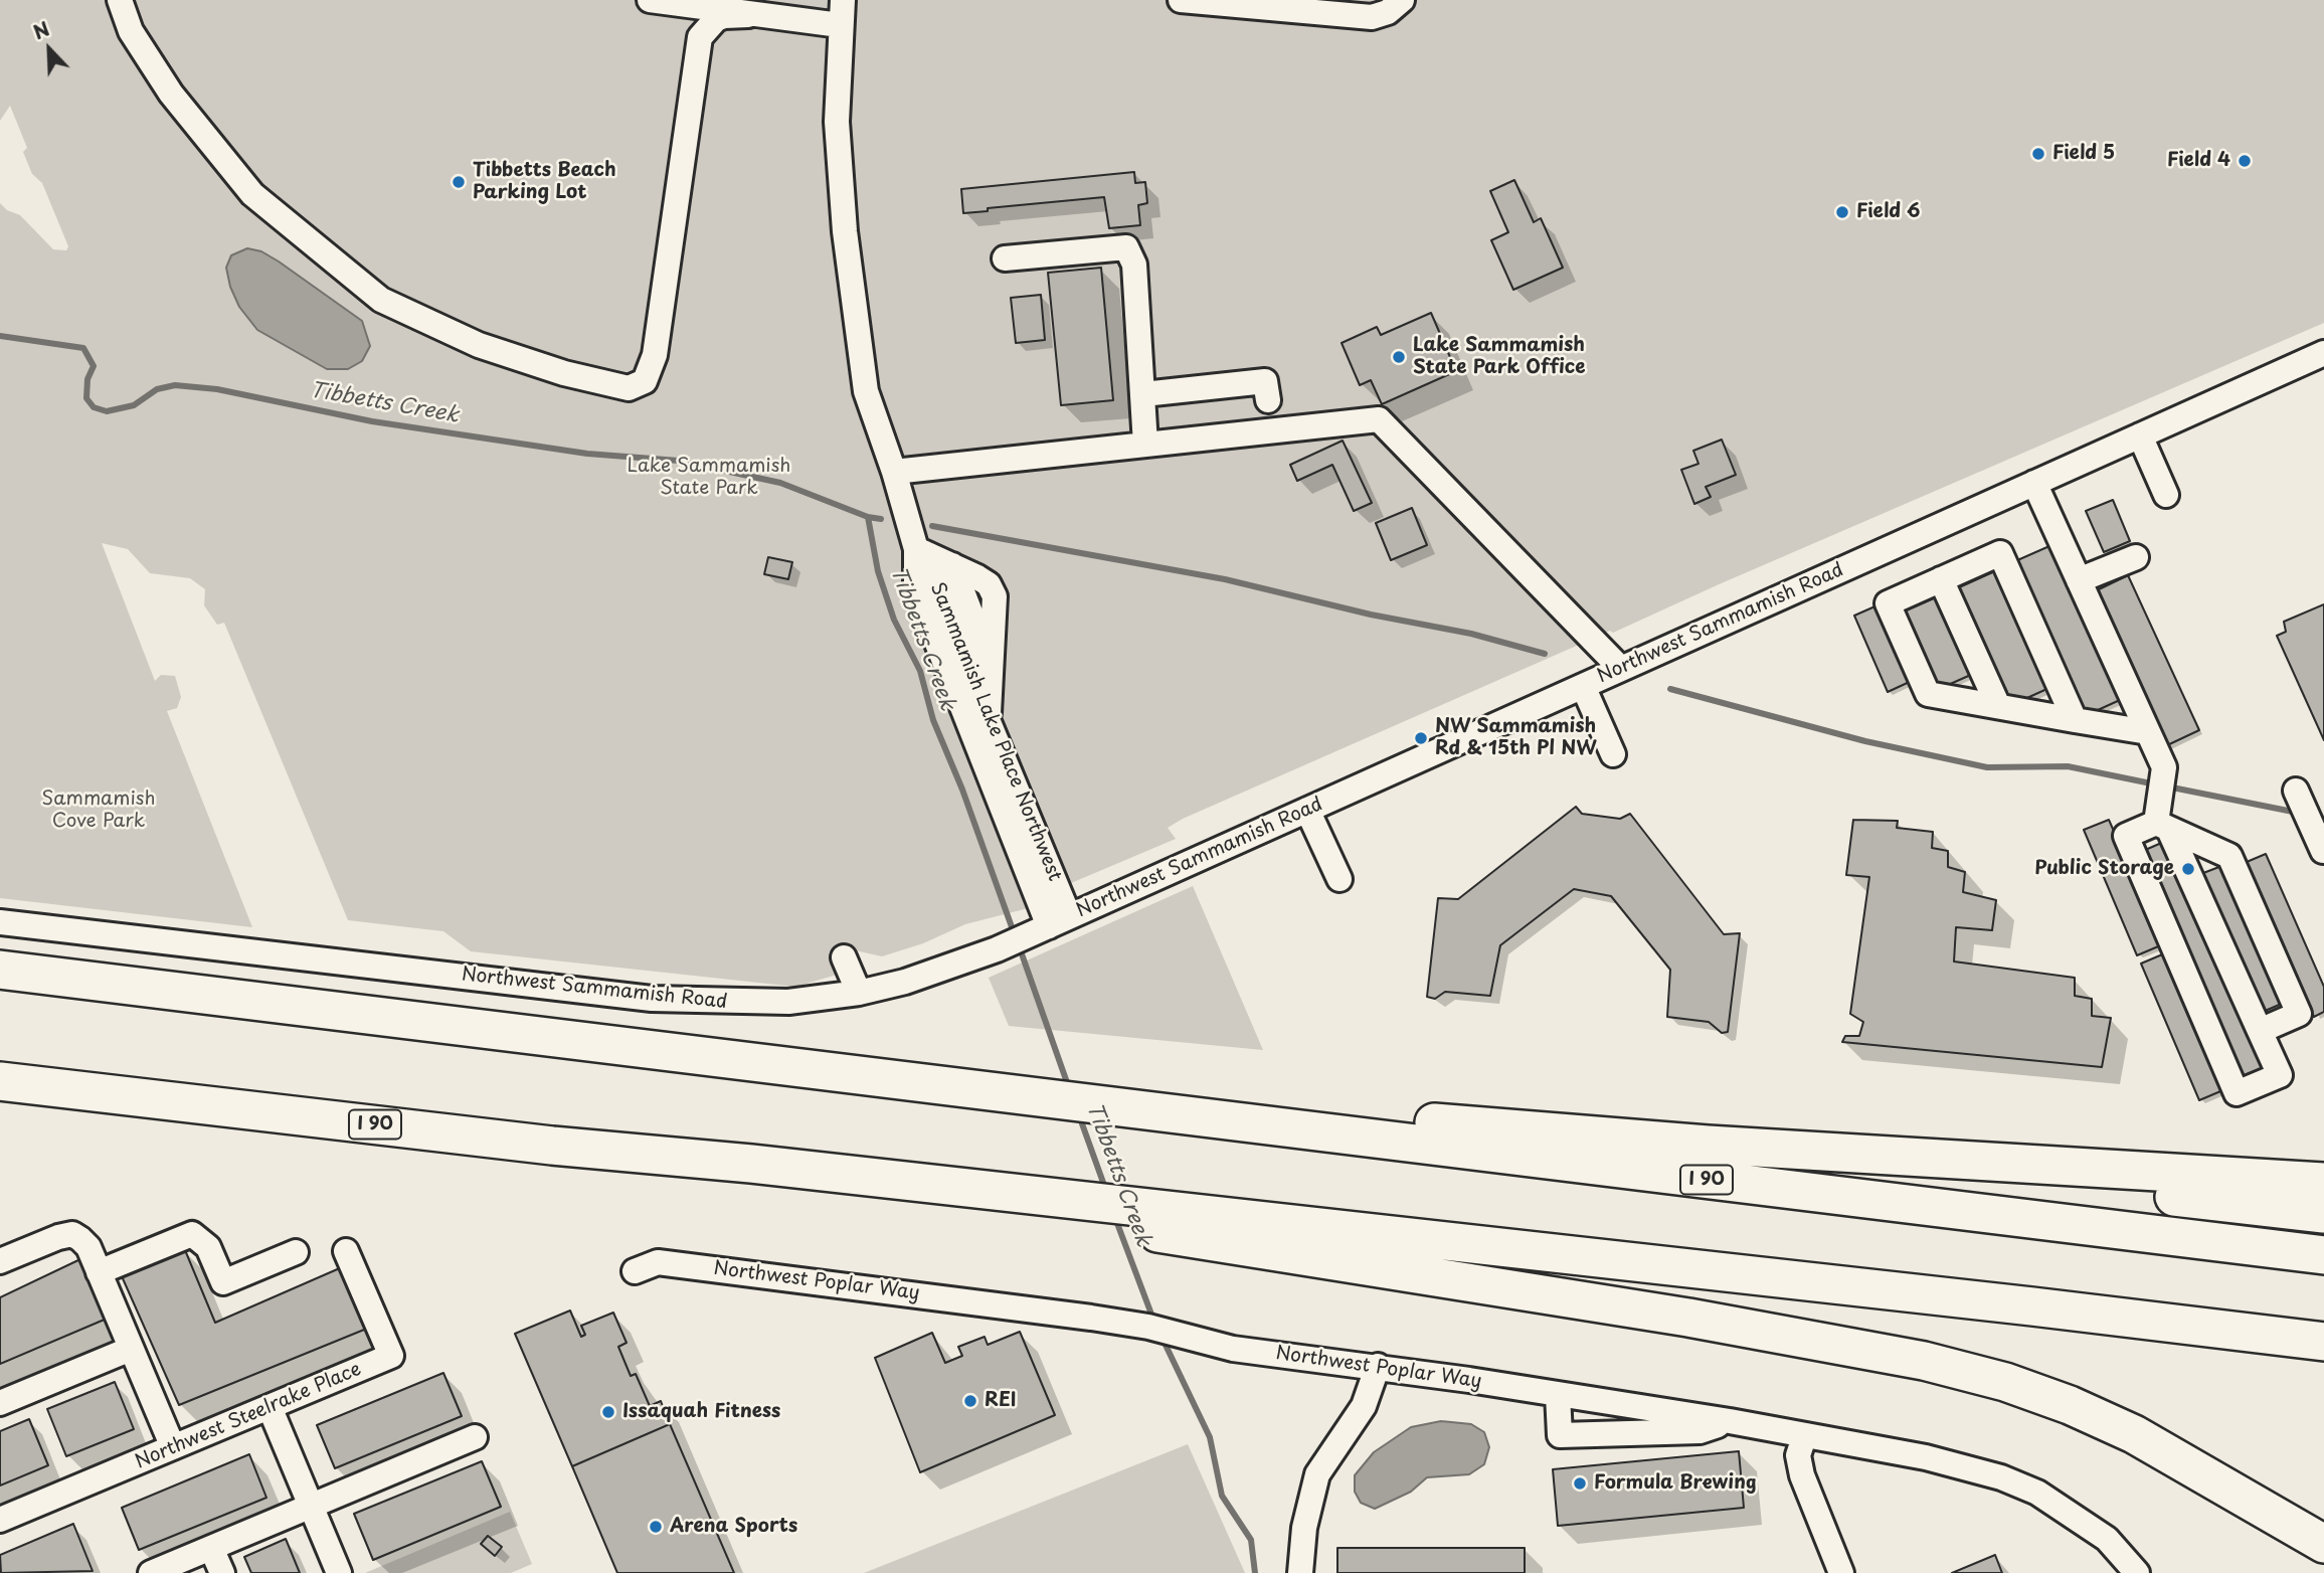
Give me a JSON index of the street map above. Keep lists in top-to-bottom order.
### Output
{
  "streets": {
    "highway": ["I 90"],
    "street": [
      "Northwest Sammamish Road",
      "Sammamish Lake Place Northwest",
      "Northwest Poplar Way",
      "Northwest Steelrake Place"
    ]
  },
  "crossings": [
    ["Northwest Sammamish Road", "Sammamish Lake Place Northwest"]
  ],
  "water": ["Tibbetts Creek"],
  "parks": ["Lake Sammamish State Park", "Sammamish Cove Park"],
  "places": [
    "Field 5",
    "Field 4",
    "Tibbetts Beach Parking Lot",
    "Field 6",
    "Lake Sammamish State Park Office",
    "NW Sammamish Rd & 15th Pl NW",
    "Public Storage",
    "REI",
    "Issaquah Fitness",
    "Formula Brewing",
    "Arena Sports"
  ],
  "north": "top left"
}
